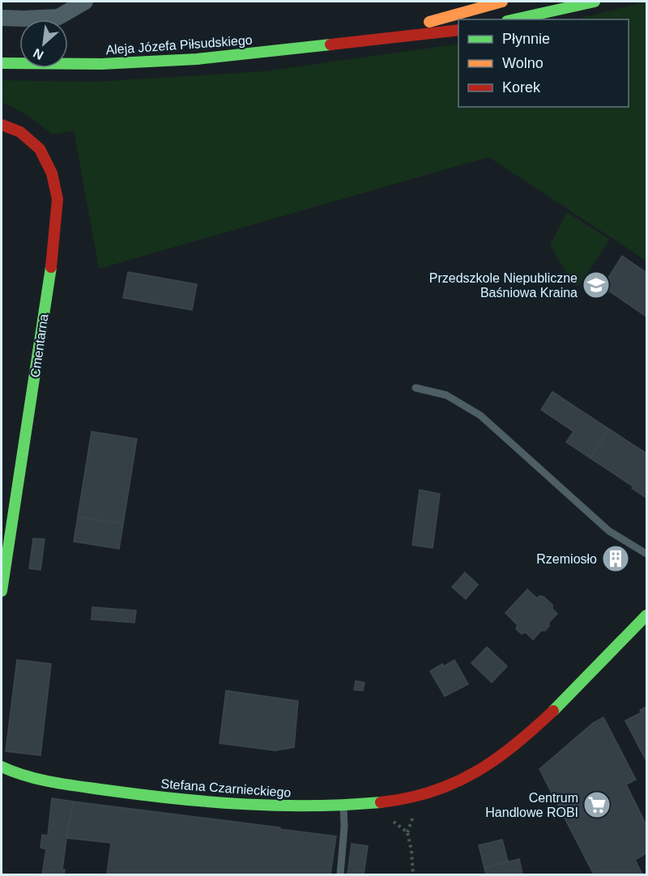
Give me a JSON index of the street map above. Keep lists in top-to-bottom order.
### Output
{
  "streets": {
    "street": ["Aleja Józefa Piłsudskiego", "Cmentarna", "Stefana Czarnieckiego"]
  },
  "places": {
    "school or university": ["Przedszkole Niepubliczne Baśniowa Kraina"],
    "building": ["Rzemiosło"],
    "supermarket": ["Centrum Handlowe ROBI"]
  },
  "legend": ["Płynnie", "Wolno", "Korek"],
  "north": "bottom left"
}
